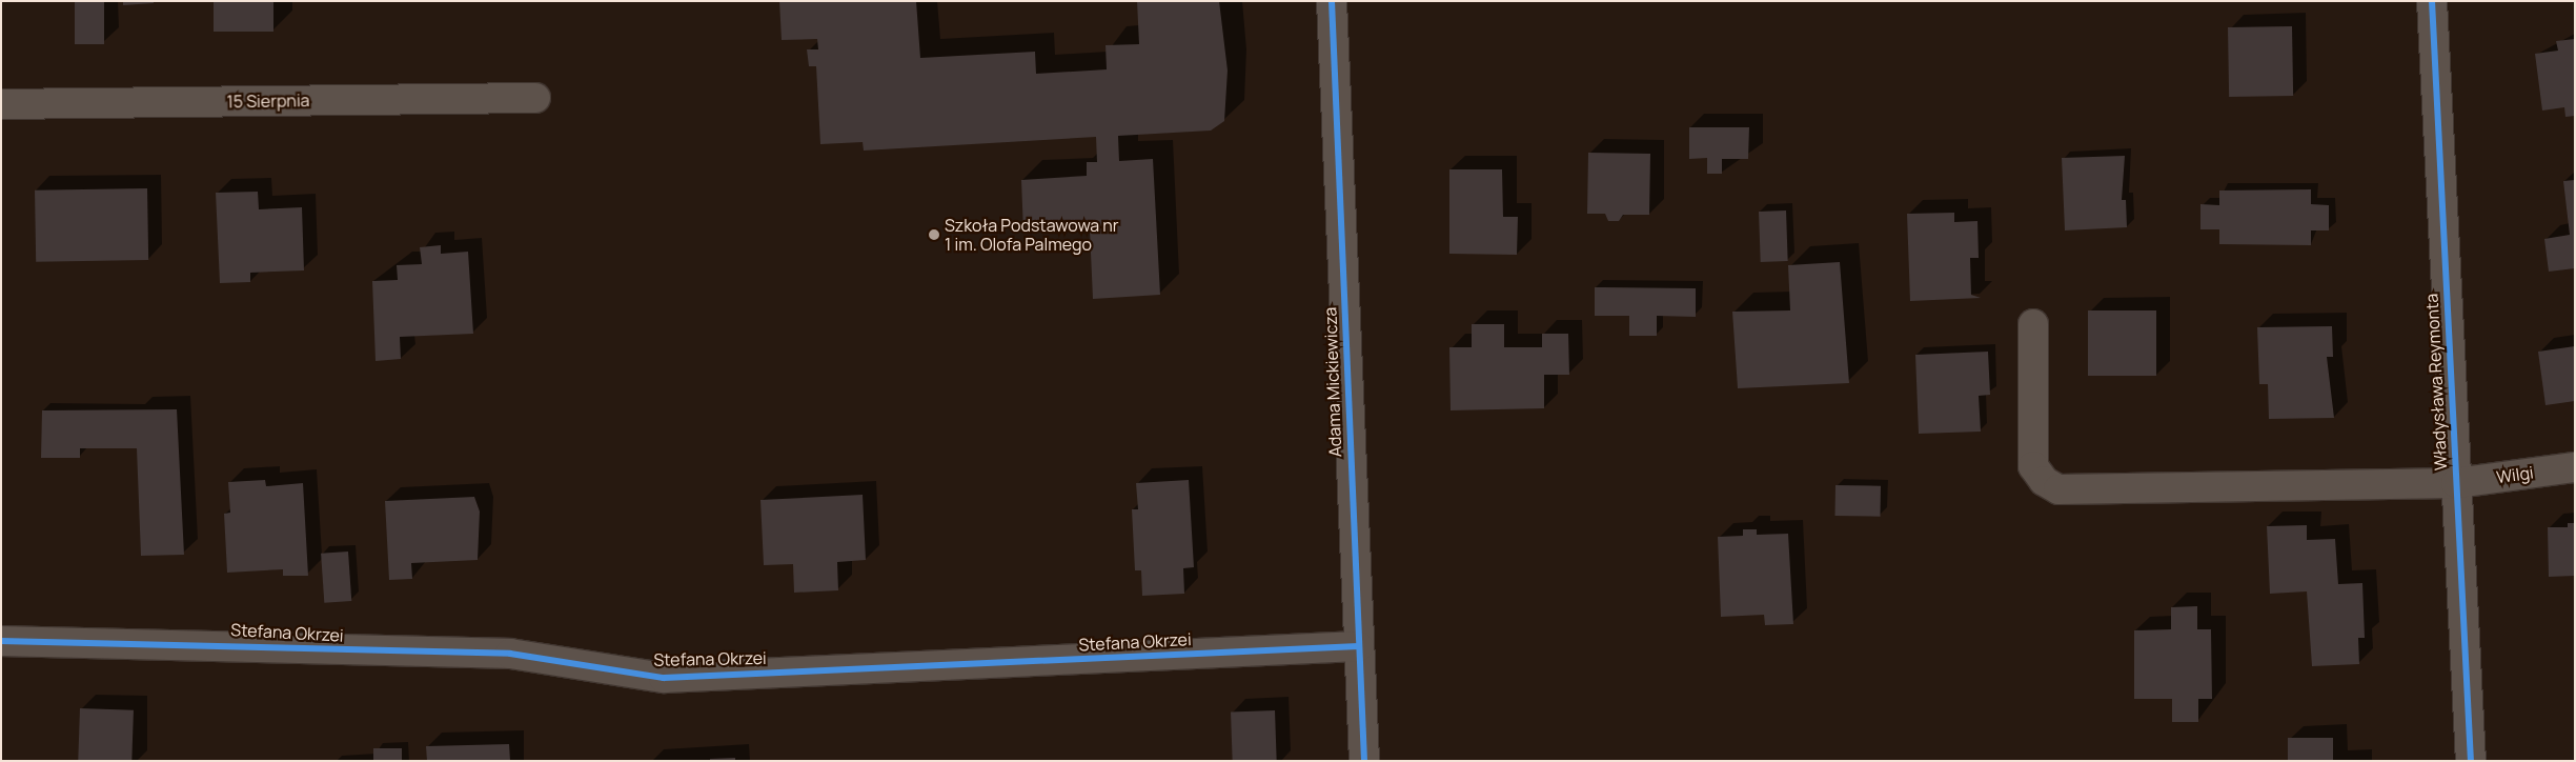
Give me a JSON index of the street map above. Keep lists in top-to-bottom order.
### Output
{
  "streets": {
    "street": [
      "15 Sierpnia",
      "Adama Mickiewicza",
      "Władysława Reymonta",
      "Wilgi",
      "Stefana Okrzei"
    ]
  },
  "crossings": [
    ["Adama Mickiewicza", "Stefana Okrzei"],
    ["Władysława Reymonta", "Wilgi"]
  ],
  "places": ["Szkoła Podstawowa nr 1 im. Olofa Palmego"]
}
